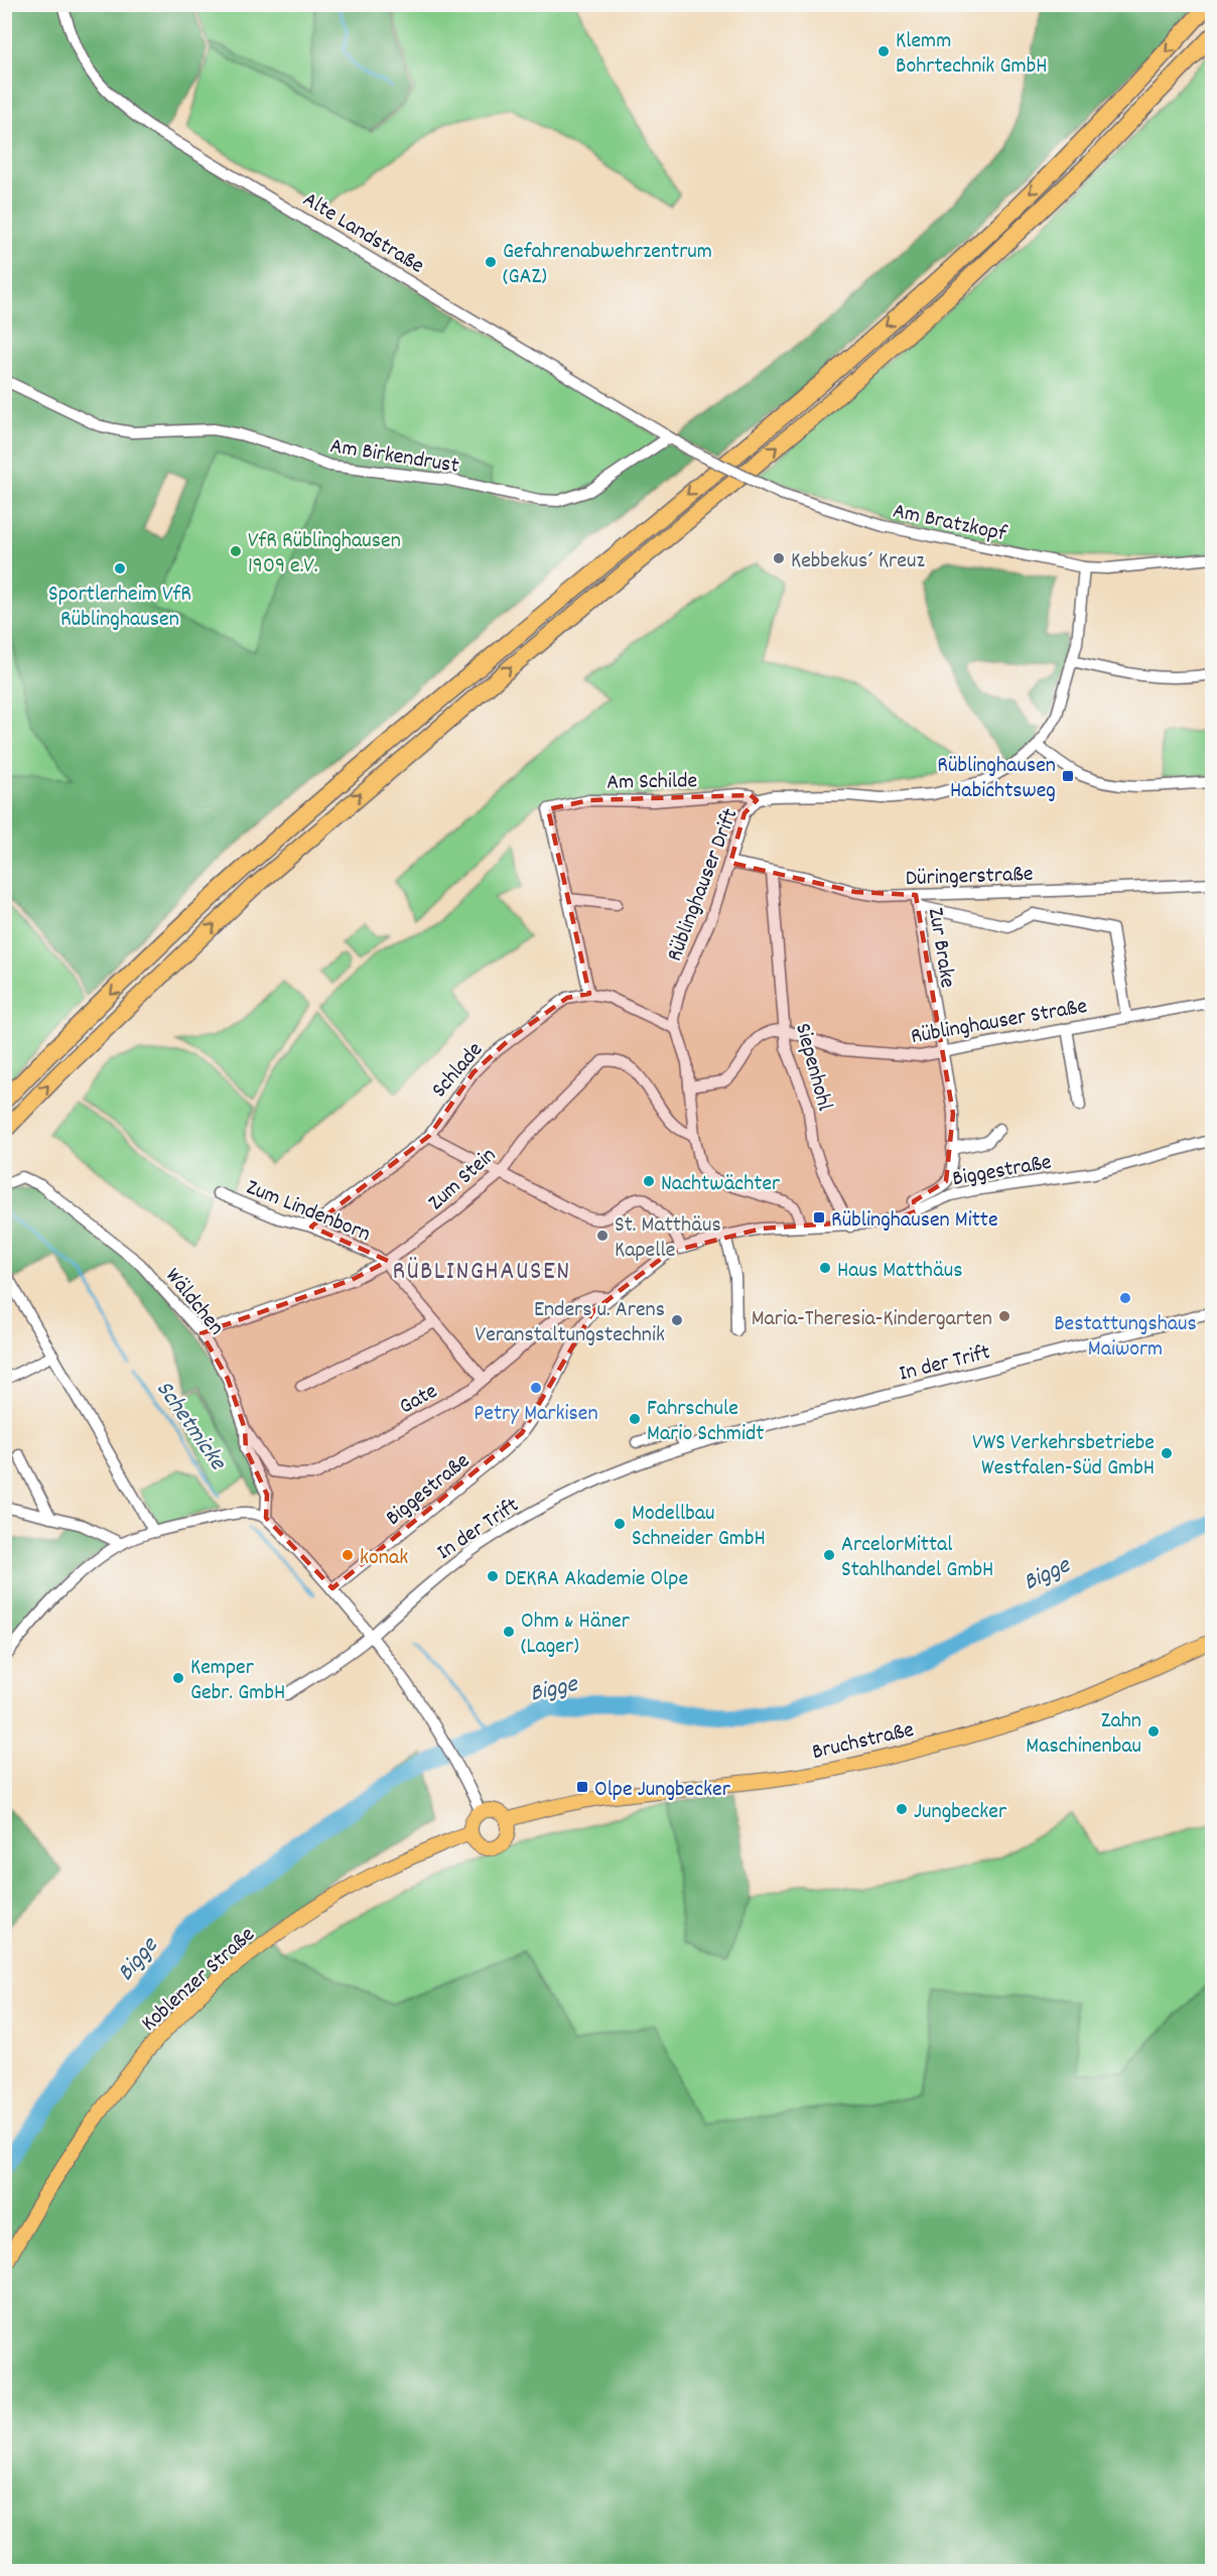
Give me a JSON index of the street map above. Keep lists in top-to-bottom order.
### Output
{
  "streets": {
    "main road": ["Bruchstraße", "Koblenzer Straße"],
    "street": [
      "Alte Landstraße",
      "Am Birkendrust",
      "Am Bratzkopf",
      "Am Schilde",
      "Düringerstraße",
      "Rüblinghauser Drift",
      "Zur Brake",
      "Rüblinghauser Straße",
      "Siepenhohl",
      "Schlade",
      "Biggestraße",
      "Zum Stein",
      "Zum Lindenborn",
      "Wäldchen",
      "In der Trift",
      "Gate"
    ]
  },
  "crossings": [
    ["Alte Landstraße", "Am Birkendrust"],
    ["Alte Landstraße", "Am Bratzkopf"],
    ["Am Bratzkopf", "Rüblinghauser Drift"],
    ["Am Schilde", "Rüblinghauser Drift"],
    ["Düringerstraße", "Rüblinghauser Drift"],
    ["Düringerstraße", "Zur Brake"],
    ["Düringerstraße", "Rüblinghauser Straße"],
    ["Düringerstraße", "Siepenhohl"],
    ["Rüblinghauser Drift", "Biggestraße"],
    ["Rüblinghauser Drift", "Zum Stein"],
    ["Zur Brake", "Rüblinghauser Straße"],
    ["Zur Brake", "Biggestraße"],
    ["Rüblinghauser Straße", "Siepenhohl"],
    ["Siepenhohl", "Biggestraße"],
    ["Schlade", "Zum Lindenborn"],
    ["Biggestraße", "Gate"],
    ["Zum Stein", "Zum Lindenborn"],
    ["Zum Stein", "Wäldchen"],
    ["Wäldchen", "Gate"],
    ["Bruchstraße", "Koblenzer Straße"]
  ],
  "districts": ["RÜBLINGHAUSEN"],
  "water": ["Schetmicke", "Bigge"],
  "places": {
    "other": [
      "Klemm Bohrtechnik GmbH",
      "Gefahrenabwehrzentrum (GAZ)",
      "VfR Rüblinghausen 1909 e.V.",
      "Kebbekus´ Kreuz",
      "Sportlerheim VfR Rüblinghausen",
      "Nachtwächter",
      "St. Matthäus Kapelle",
      "Haus Matthäus",
      "Bestattungshaus Maiworm",
      "Maria-Theresia-Kindergarten",
      "Enders u. Arens Veranstaltungstechnik",
      "Petry Markisen",
      "Fahrschule Mario Schmidt",
      "VWS Verkehrsbetriebe Westfalen-Süd GmbH",
      "Modellbau Schneider GmbH",
      "konak",
      "ArcelorMittal Stahlhandel GmbH",
      "DEKRA Akademie Olpe",
      "Ohm & Häner (Lager)",
      "Kemper Gebr. GmbH",
      "Zahn Maschinenbau",
      "Jungbecker"
    ],
    "transit": ["Rüblinghausen Habichtsweg", "Rüblinghausen Mitte", "Olpe Jungbecker"]
  }
}
